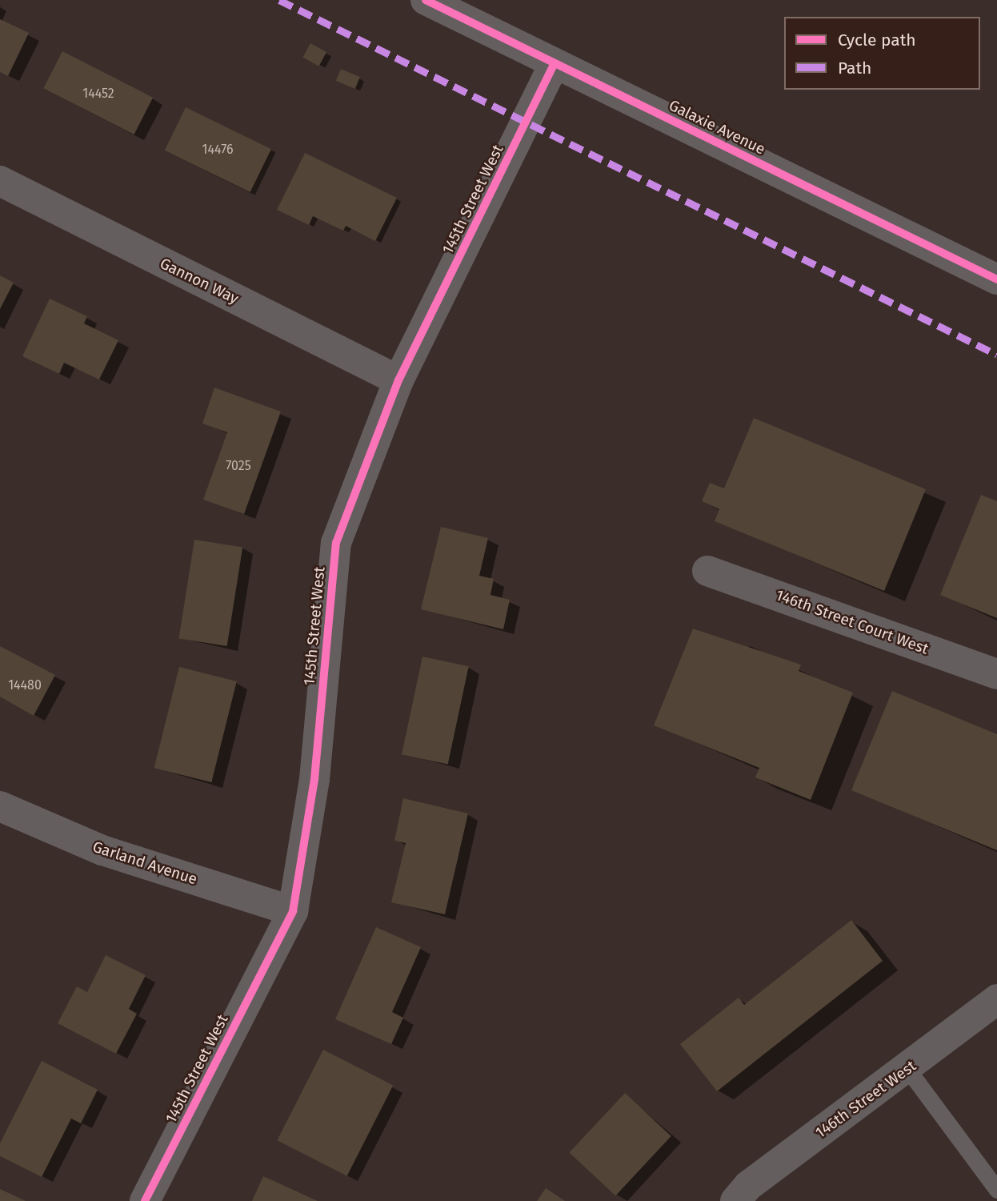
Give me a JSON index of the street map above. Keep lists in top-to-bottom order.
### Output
{
  "streets": {
    "street": [
      "Galaxie Avenue",
      "145th Street West",
      "Gannon Way",
      "146th Street Court West",
      "Garland Avenue",
      "146th Street West"
    ]
  },
  "crossings": [
    ["Galaxie Avenue", "145th Street West"],
    ["145th Street West", "Gannon Way"],
    ["145th Street West", "Garland Avenue"]
  ],
  "house_numbers": [
    "14452",
    "14476",
    "7025",
    "14480"
  ],
  "legend": ["Cycle path", "Path"]
}
